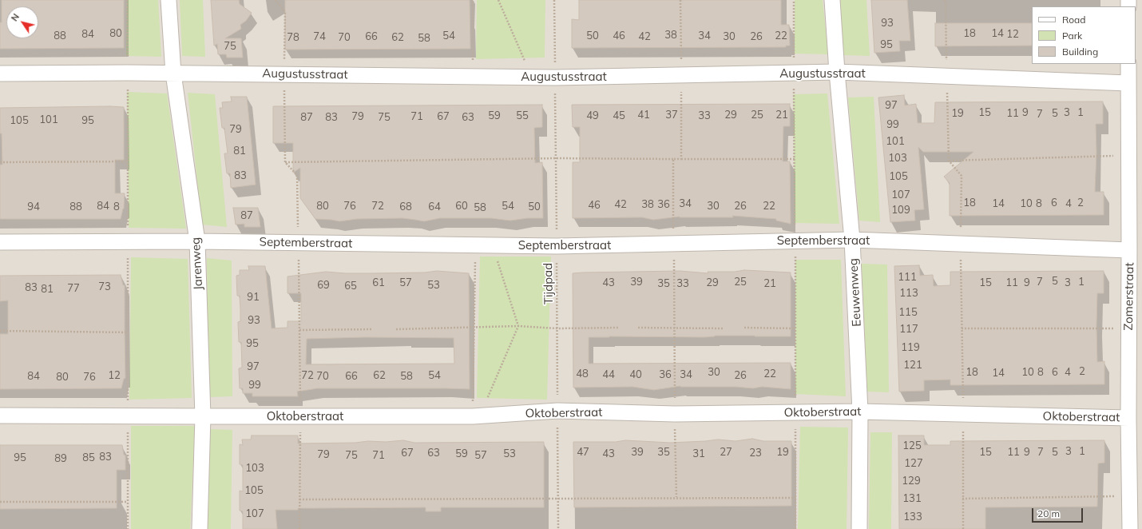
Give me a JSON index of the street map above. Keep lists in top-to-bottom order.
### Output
{
  "streets": {
    "street": [
      "Augustusstraat",
      "Septemberstraat",
      "Jarenweg",
      "Eeuwenweg",
      "Zomerstraat",
      "Oktoberstraat"
    ],
    "path": ["Tijdpad"]
  },
  "crossings": [
    ["Augustusstraat", "Jarenweg"],
    ["Augustusstraat", "Tijdpad"],
    ["Augustusstraat", "Eeuwenweg"],
    ["Augustusstraat", "Zomerstraat"],
    ["Septemberstraat", "Jarenweg"],
    ["Septemberstraat", "Tijdpad"],
    ["Septemberstraat", "Eeuwenweg"],
    ["Septemberstraat", "Zomerstraat"],
    ["Jarenweg", "Oktoberstraat"],
    ["Tijdpad", "Oktoberstraat"],
    ["Eeuwenweg", "Oktoberstraat"],
    ["Zomerstraat", "Oktoberstraat"]
  ],
  "house_numbers": [
    "93",
    "80",
    "18",
    "14",
    "84",
    "12",
    "38",
    "88",
    "54",
    "50",
    "46",
    "34",
    "22",
    "74",
    "66",
    "42",
    "30",
    "26",
    "78",
    "70",
    "62",
    "58",
    "95",
    "75",
    "97",
    "15",
    "9",
    "3",
    "1",
    "19",
    "11",
    "5",
    "7",
    "41",
    "37",
    "29",
    "25",
    "21",
    "59",
    "55",
    "49",
    "45",
    "33",
    "79",
    "71",
    "67",
    "87",
    "83",
    "75",
    "63",
    "101",
    "105",
    "95",
    "99",
    "79",
    "101",
    "81",
    "103",
    "83",
    "105",
    "107",
    "18",
    "6",
    "2",
    "34",
    "14",
    "10",
    "8",
    "4",
    "42",
    "38",
    "36",
    "46",
    "84",
    "80",
    "76",
    "72",
    "60",
    "54",
    "30",
    "26",
    "22",
    "94",
    "88",
    "8",
    "68",
    "64",
    "50",
    "58",
    "109",
    "87",
    "111",
    "5",
    "39",
    "25",
    "7",
    "1",
    "61",
    "57",
    "43",
    "29",
    "15",
    "11",
    "9",
    "3",
    "35",
    "33",
    "21",
    "69",
    "53",
    "65",
    "73",
    "83",
    "77",
    "81",
    "113",
    "91",
    "115",
    "93",
    "117",
    "95",
    "119",
    "121",
    "97",
    "2",
    "30",
    "18",
    "10",
    "8",
    "6",
    "4",
    "14",
    "48",
    "22",
    "44",
    "40",
    "36",
    "34",
    "12",
    "72",
    "62",
    "54",
    "26",
    "84",
    "70",
    "66",
    "58",
    "80",
    "76",
    "99",
    "125",
    "3",
    "1",
    "47",
    "39",
    "35",
    "27",
    "19",
    "15",
    "11",
    "9",
    "7",
    "5",
    "67",
    "63",
    "23",
    "59",
    "53",
    "43",
    "31",
    "79",
    "75",
    "71",
    "57",
    "83",
    "95",
    "85",
    "89",
    "127",
    "103",
    "129",
    "105",
    "131",
    "107",
    "133"
  ],
  "legend": ["Road", "Park", "Building"],
  "scale_bar": "20 m",
  "north": "top left"
}
